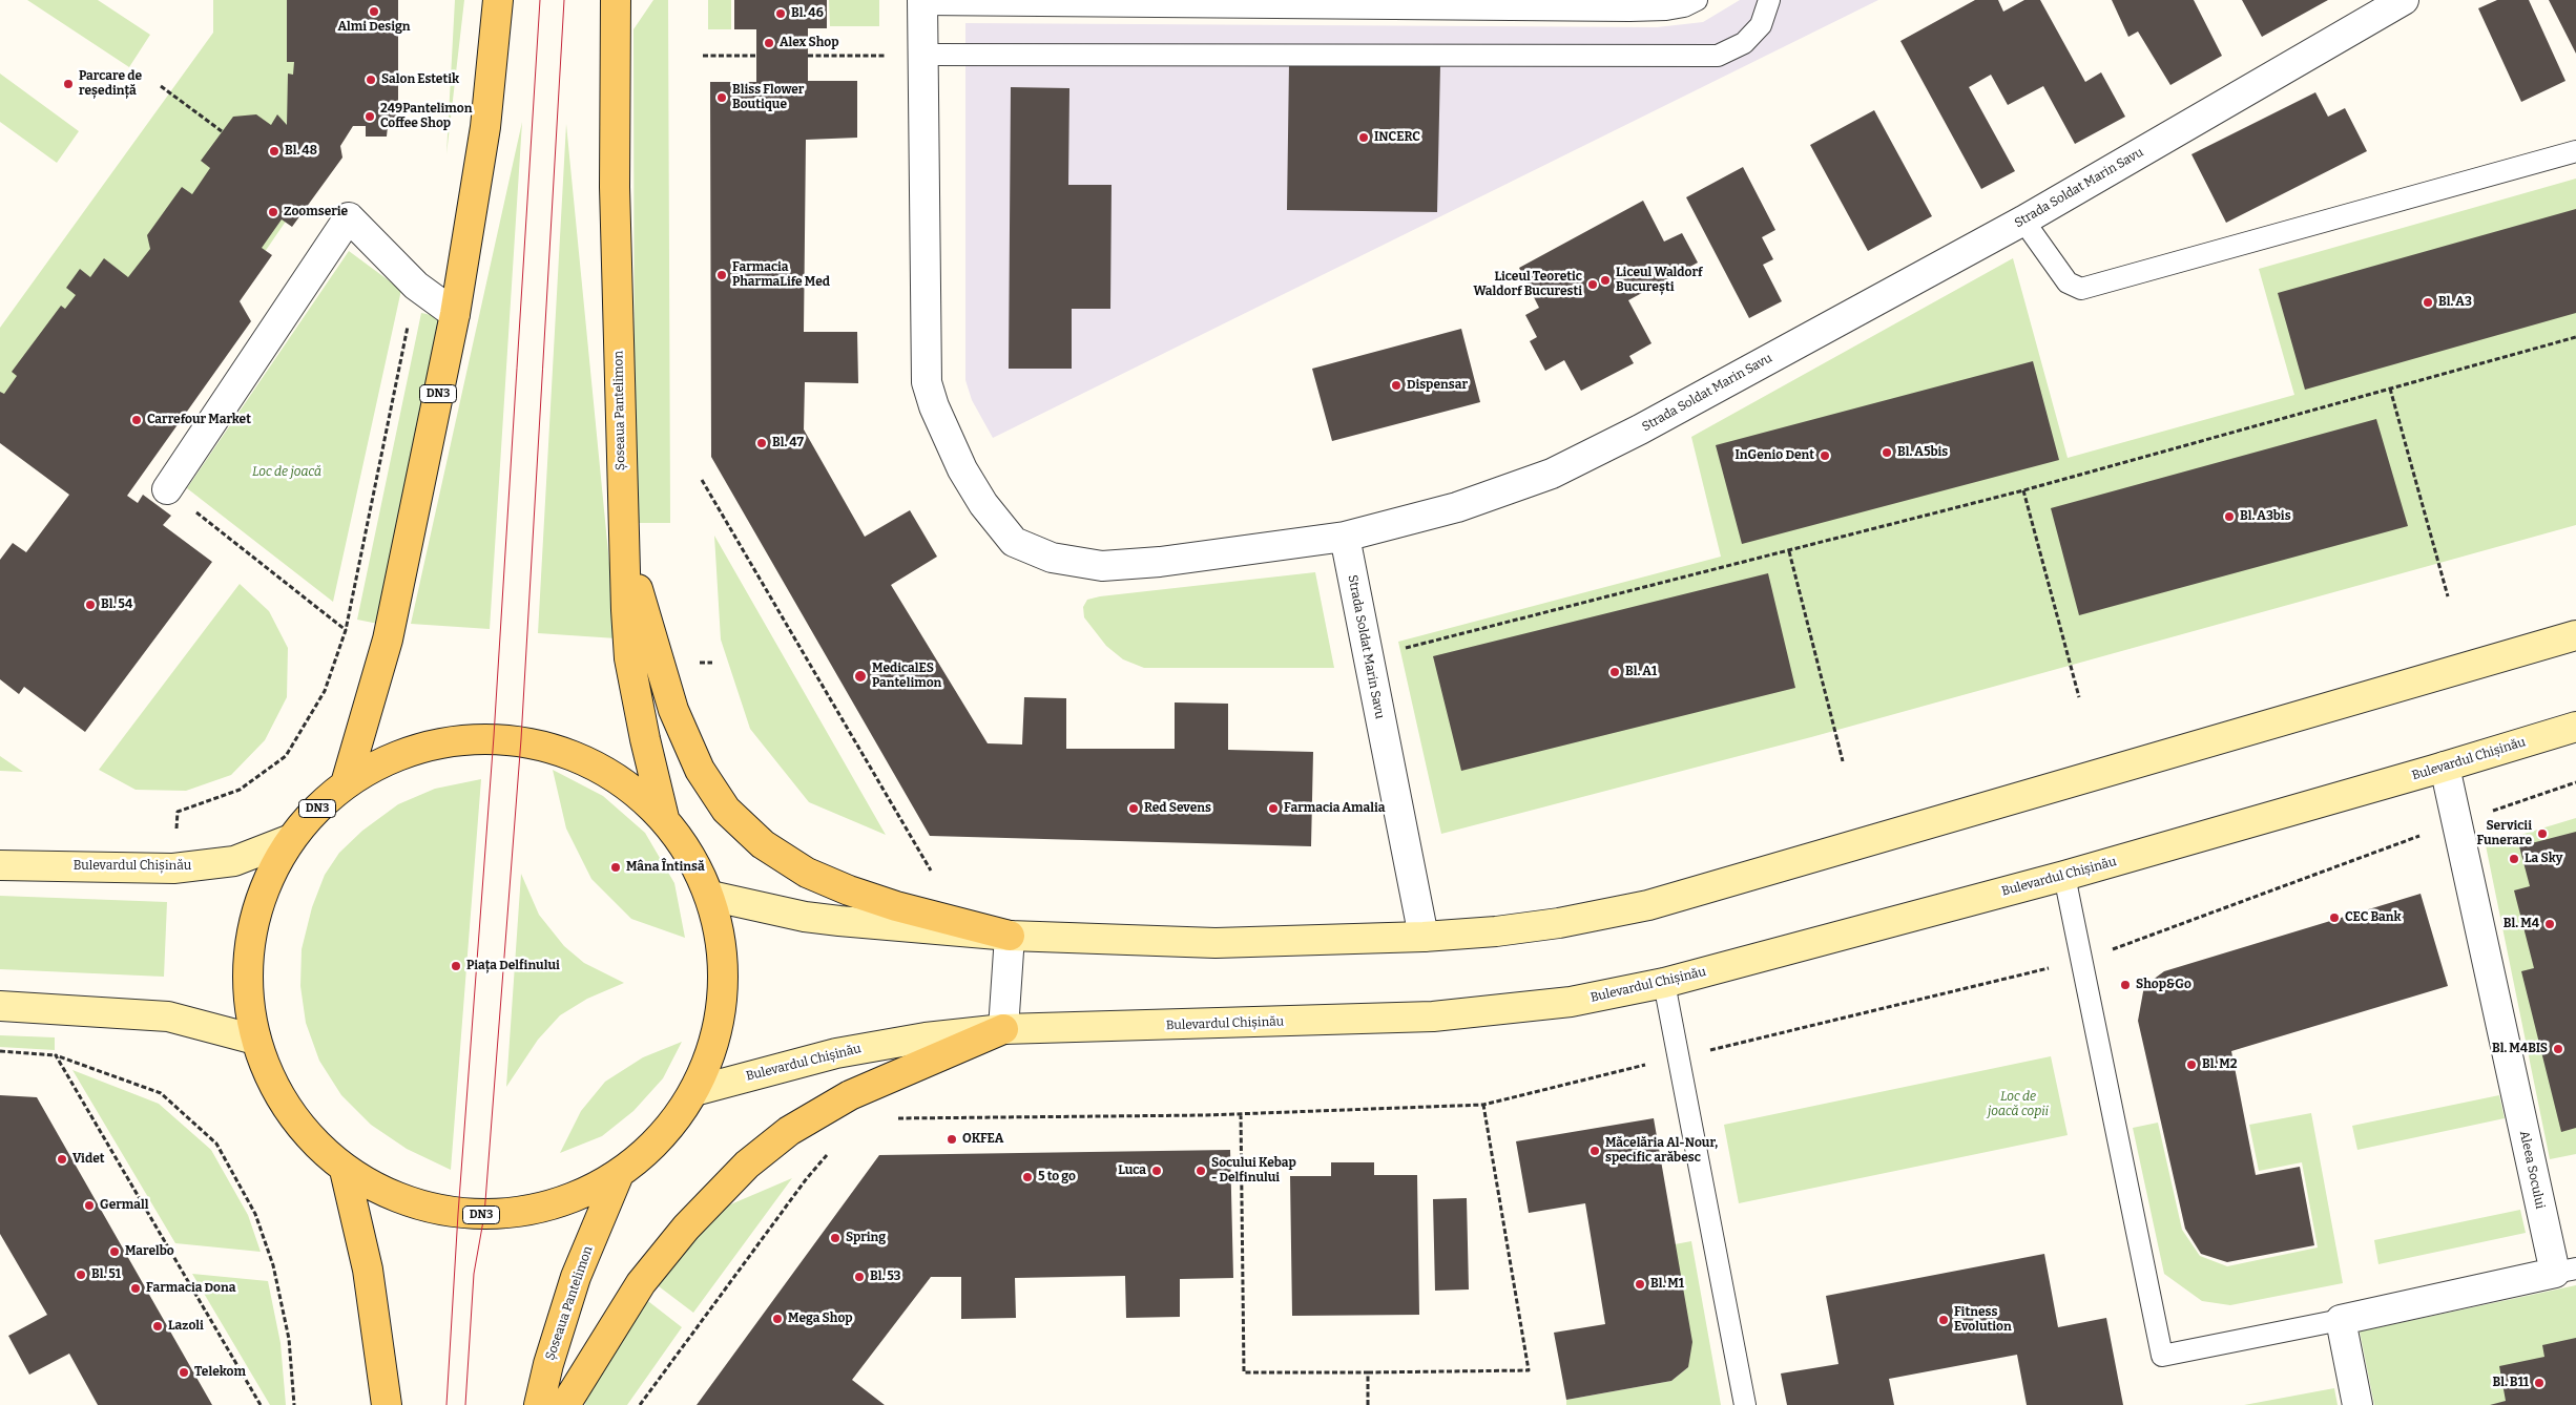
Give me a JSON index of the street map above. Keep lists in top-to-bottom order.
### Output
{
  "streets": {
    "main road": ["DN3", "Șoseaua Pantelimon", "Bulevardul Chișinău"],
    "street": ["Strada Soldat Marin Savu", "Aleea Socului"]
  },
  "crossings": [
    ["DN3", "Șoseaua Pantelimon"],
    ["DN3", "Bulevardul Chișinău"],
    ["Bulevardul Chișinău", "Aleea Socului"]
  ],
  "parks": ["Loc de joacă", "Loc de joacă copii"],
  "places": [
    "Almi Design",
    "Bl. 46",
    "Alex Shop",
    "Salon Estetik",
    "Parcare de reședință",
    "Bliss Flower Boutique",
    "249Pantelimon Coffee Shop",
    "INCERC",
    "Bl. 48",
    "Zoomserie",
    "Farmacia PharmaLife Med",
    "Liceul Waldorf București",
    "Liceul Teoretic Waldorf Bucuresti",
    "Bl. A3",
    "Dispensar",
    "Carrefour Market",
    "Bl. 47",
    "Bl. A5bis",
    "InGenio Dent",
    "Bl. A3bis",
    "Bl. 54",
    "Bl. A1",
    "MedicalES Pantelimon",
    "Red Sevens",
    "Farmacia Amalia",
    "Servicii Funerare",
    "La Sky",
    "Mâna Întinsă",
    "CEC Bank",
    "Bl. M4",
    "Piața Delfinului",
    "Shop&Go",
    "Bl. M4BIS",
    "Bl. M2",
    "OKFEA",
    "Măcelăria Al-Nour, specific arăbesc",
    "Videt",
    "Luca",
    "Socului Kebap - Delfinului",
    "5 to go",
    "Germall",
    "Spring",
    "Marelbo",
    "Bl. 51",
    "Bl. 53",
    "Bl. M1",
    "Farmacia Dona",
    "Mega Shop",
    "Fitness Evolution",
    "Lazoli",
    "Telekom",
    "Bl. B11"
  ]
}
